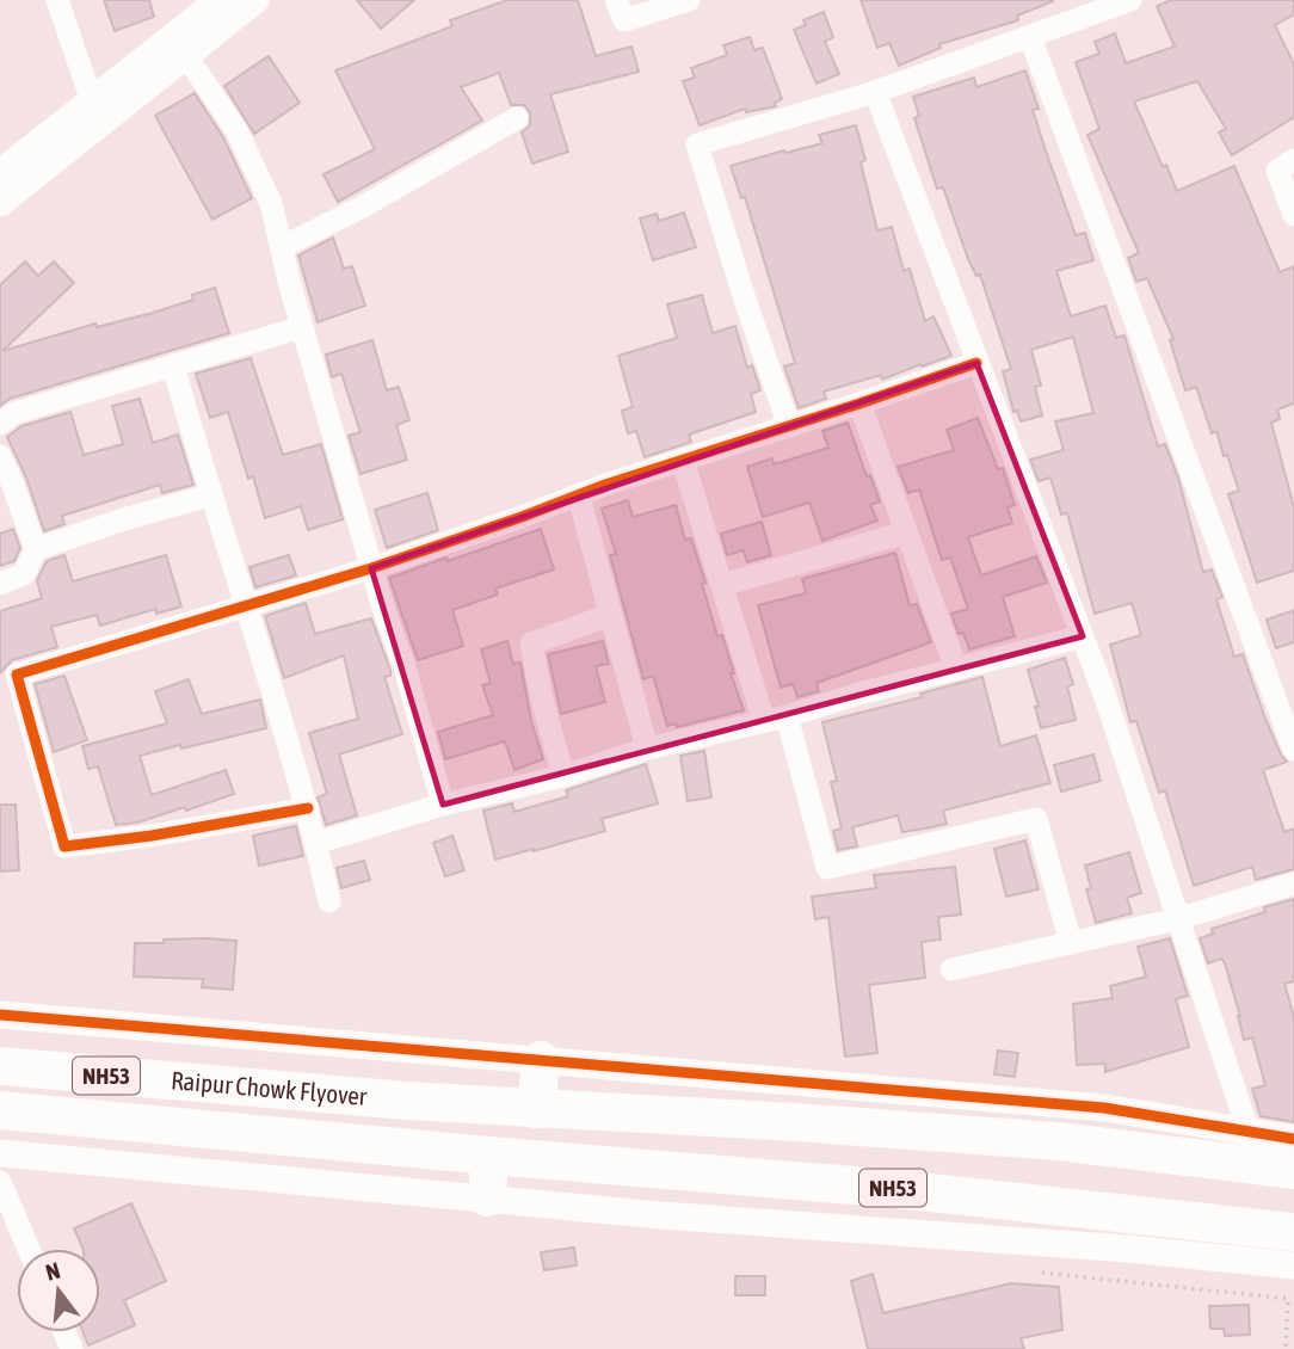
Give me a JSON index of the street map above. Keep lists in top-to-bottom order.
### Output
{
  "streets": {
    "highway": ["NH53", "Raipur Chowk Flyover"]
  },
  "crossings": [
    ["NH53", "Raipur Chowk Flyover"]
  ],
  "north": "top"
}
